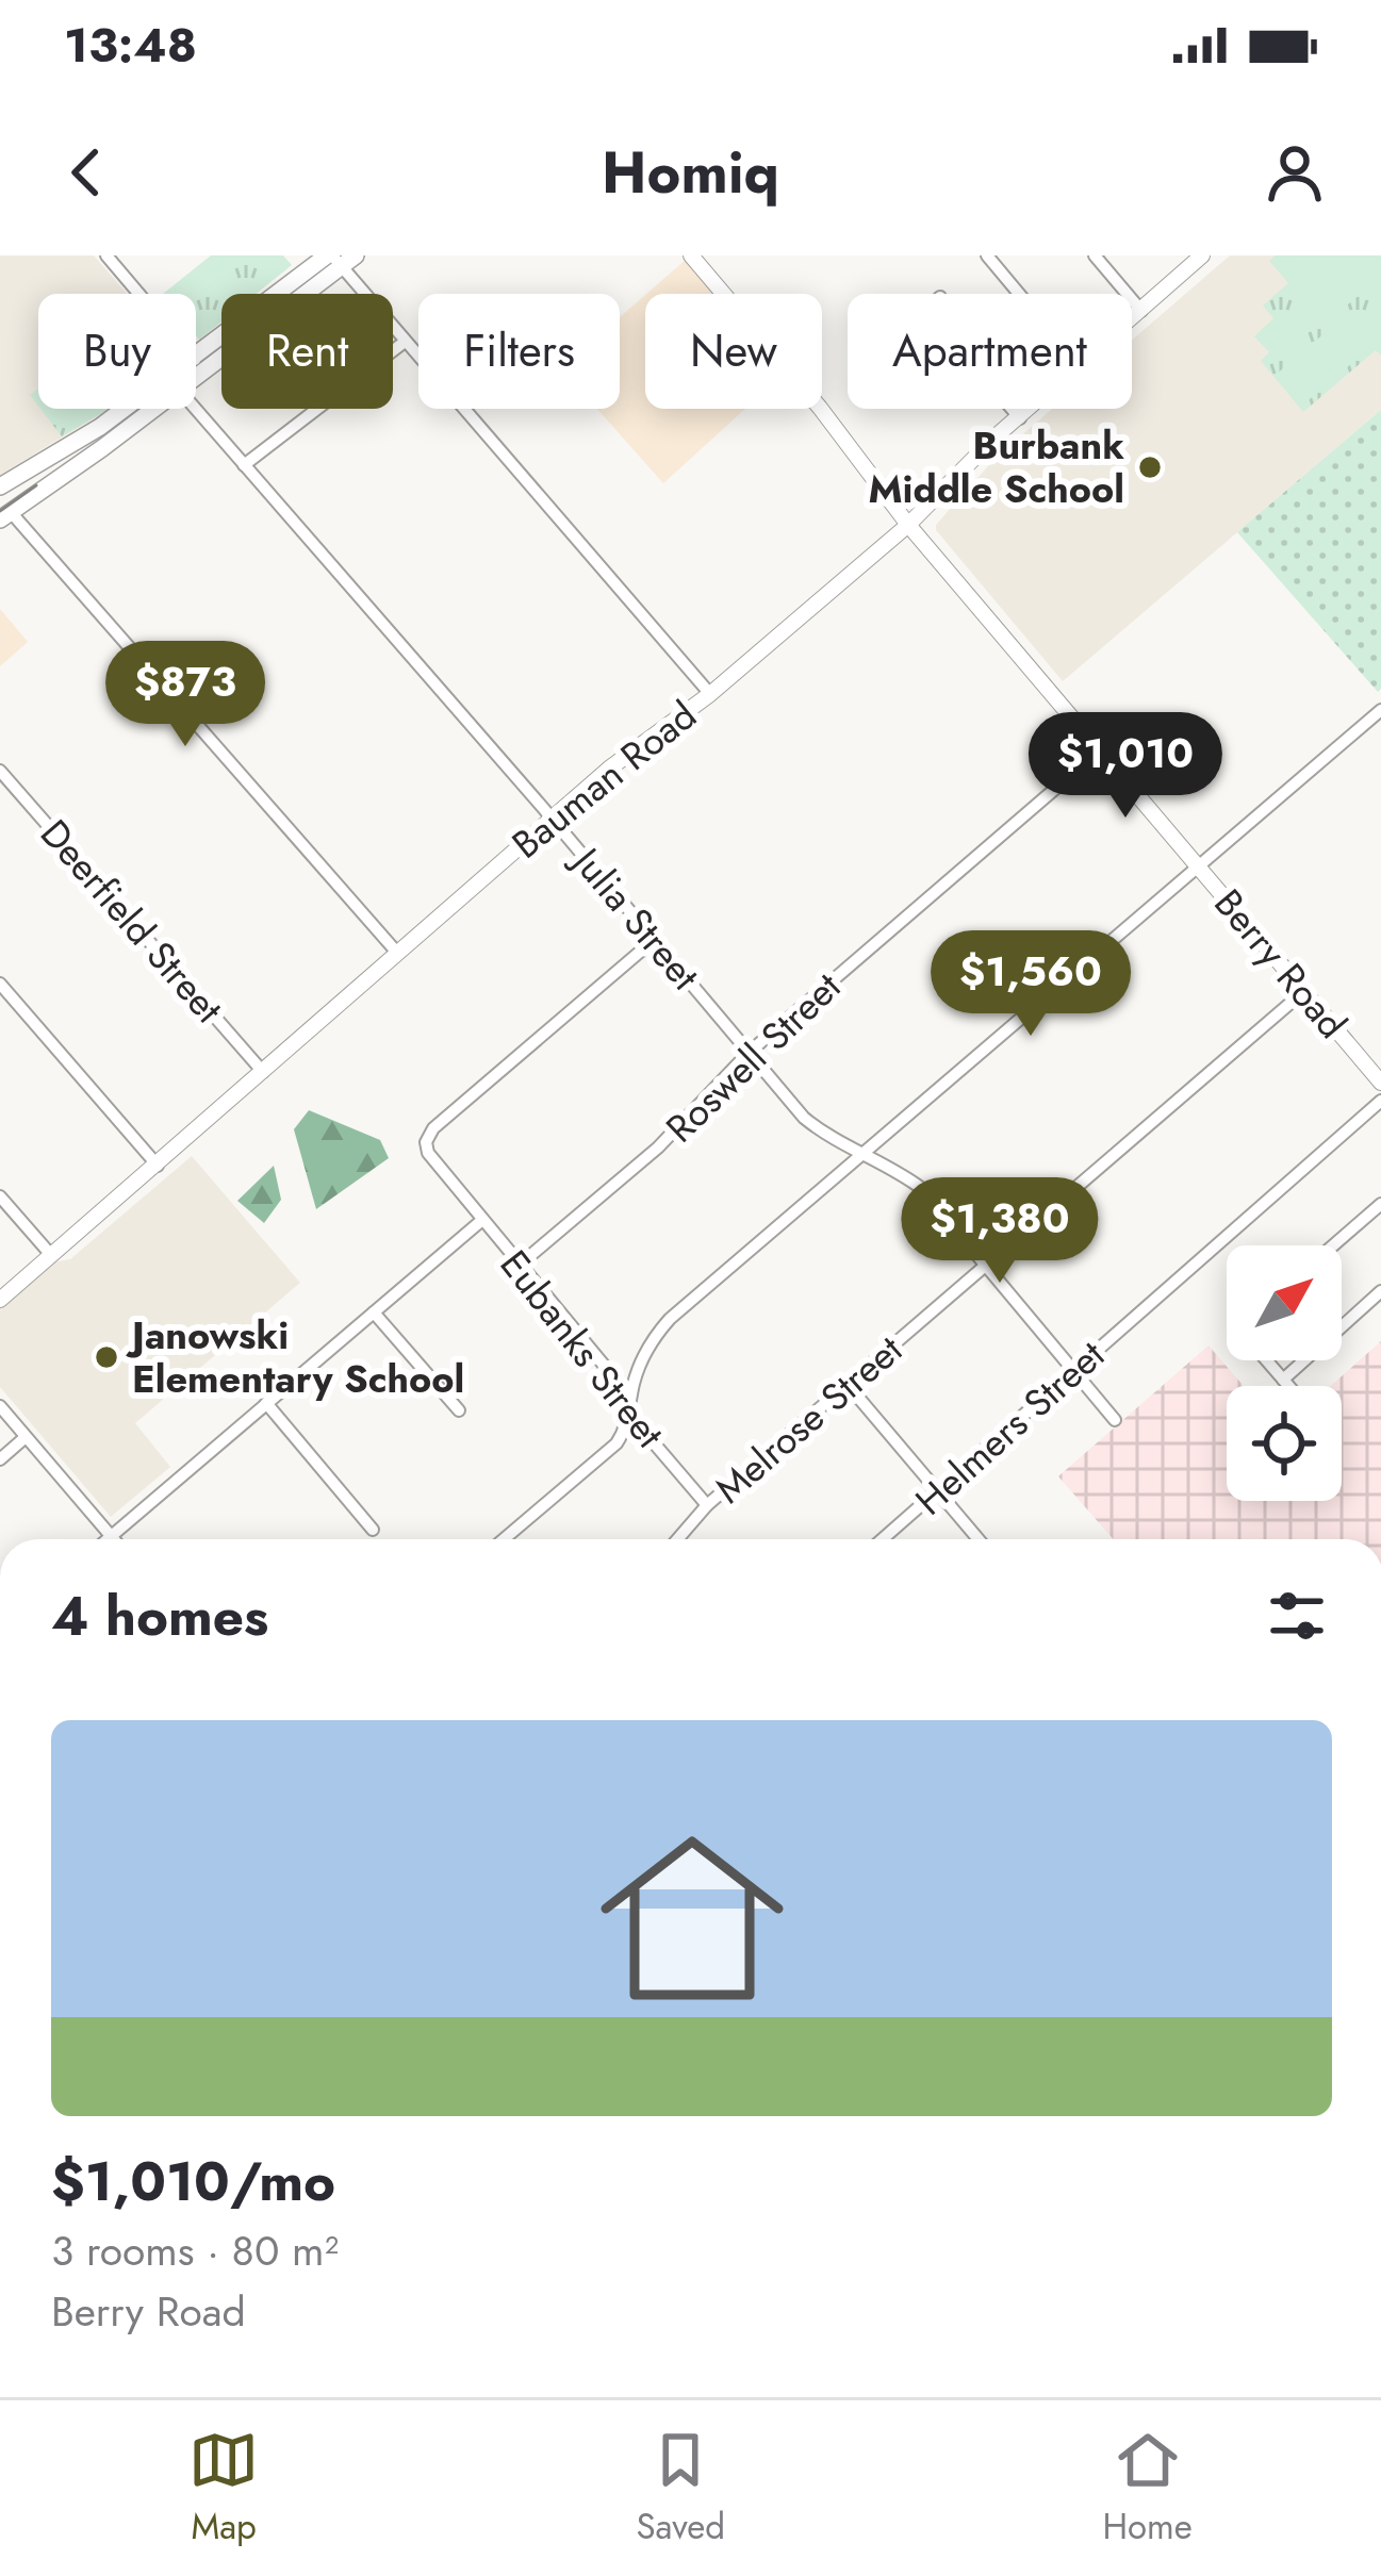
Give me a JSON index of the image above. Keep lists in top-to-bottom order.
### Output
{
  "streets": {
    "street": [
      "Bauman Road",
      "Julia Street",
      "Deerfield Street",
      "Berry Road",
      "Roswell Street",
      "Eubanks Street",
      "Melrose Street",
      "Helmers Street"
    ]
  },
  "crossings": [
    ["Bauman Road", "Julia Street"],
    ["Bauman Road", "Deerfield Street"],
    ["Bauman Road", "Berry Road"],
    ["Julia Street", "Roswell Street"],
    ["Julia Street", "Eubanks Street"],
    ["Julia Street", "Melrose Street"],
    ["Julia Street", "Helmers Street"],
    ["Berry Road", "Roswell Street"],
    ["Berry Road", "Melrose Street"],
    ["Roswell Street", "Eubanks Street"],
    ["Eubanks Street", "Melrose Street"]
  ],
  "places": ["Burbank Middle School", "Janowski Elementary School"],
  "north": "top right",
  "page": {
    "status": "13:48",
    "header": "Homiq",
    "chip": [
      "Buy",
      "Rent",
      "Filters",
      "New",
      "Apartment"
    ],
    "price": [
      "$873",
      "$1,010",
      "$1,560",
      "$1,380"
    ],
    "heading": "4 homes",
    "list": [
      {
        "name": "$1,010/mo",
        "note": "3 rooms · 80 m² · Berry Road"
      }
    ],
    "tabs": ["Map", "Saved", "Home"]
  }
}
